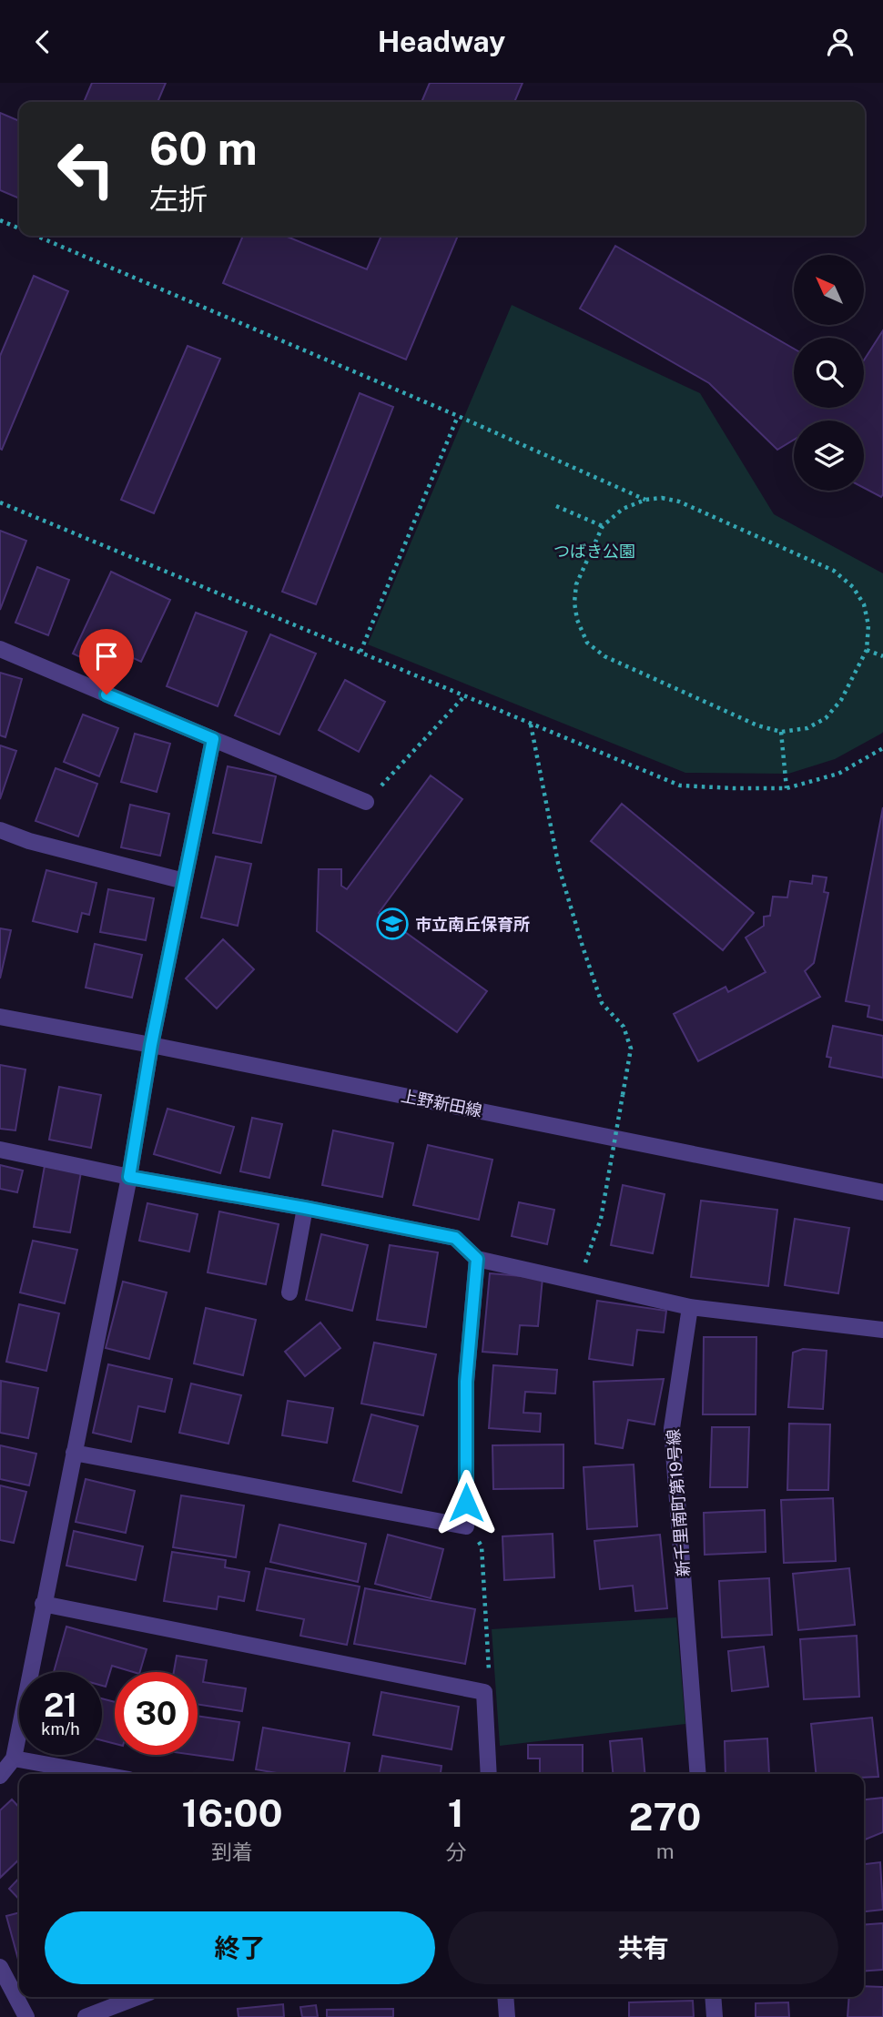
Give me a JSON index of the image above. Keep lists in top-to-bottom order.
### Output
{
  "streets": {
    "street": ["上野新田線", "新千里南町第19号線"]
  },
  "parks": ["つばき公園"],
  "places": {
    "school or university": ["市立南丘保育所"]
  },
  "north": "top left",
  "page": {
    "header": "Headway",
    "turn": ["60 m", "左折"],
    "speed": "21 km/h",
    "limit": "30",
    "eta": [
      "16:00",
      "到着",
      "1",
      "分",
      "270",
      "m"
    ],
    "buttons": ["終了", "共有"]
  }
}
